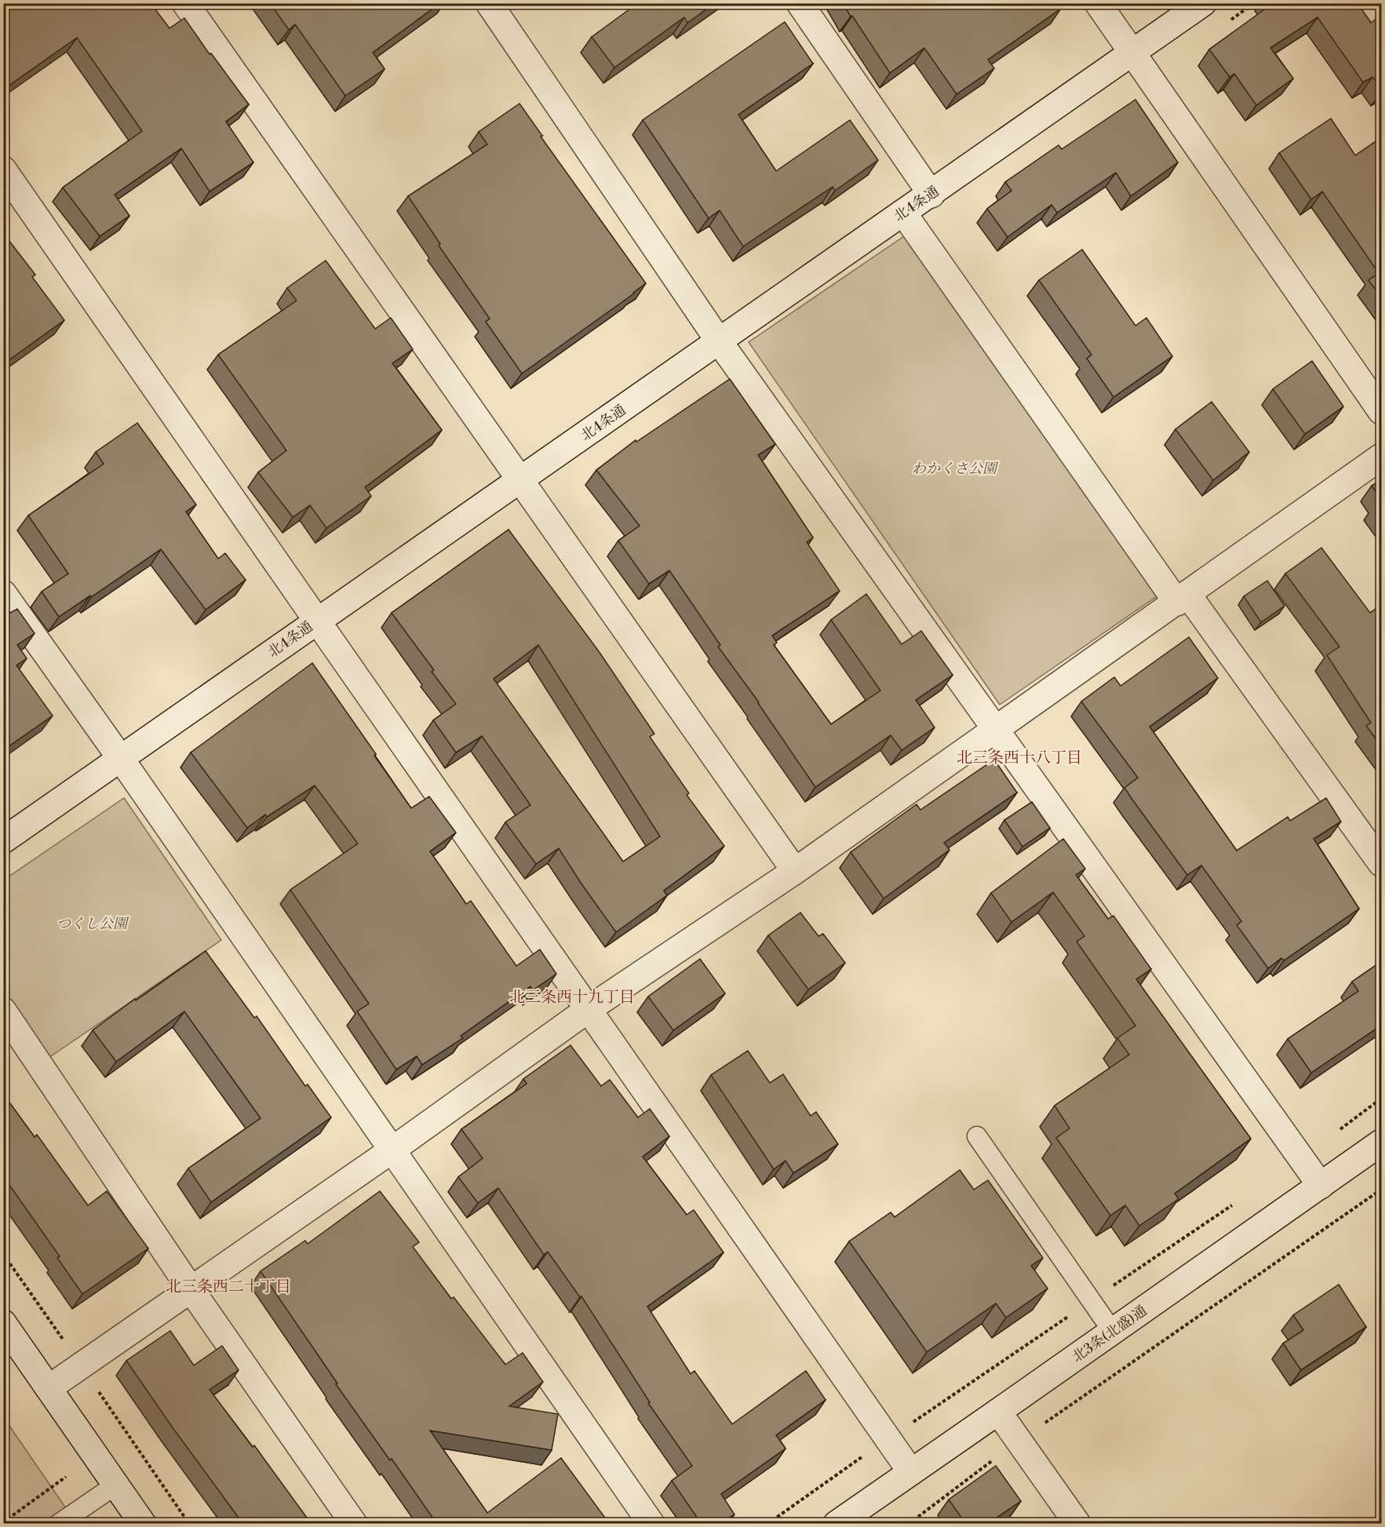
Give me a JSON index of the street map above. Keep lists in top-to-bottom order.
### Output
{
  "streets": {
    "street": ["北4条通", "北3条(北盛)通"]
  },
  "districts": ["北三条西十八丁目", "北三条西十九丁目", "北三条西二十丁目"],
  "parks": ["わかくさ公園", "つくし公園"]
}
